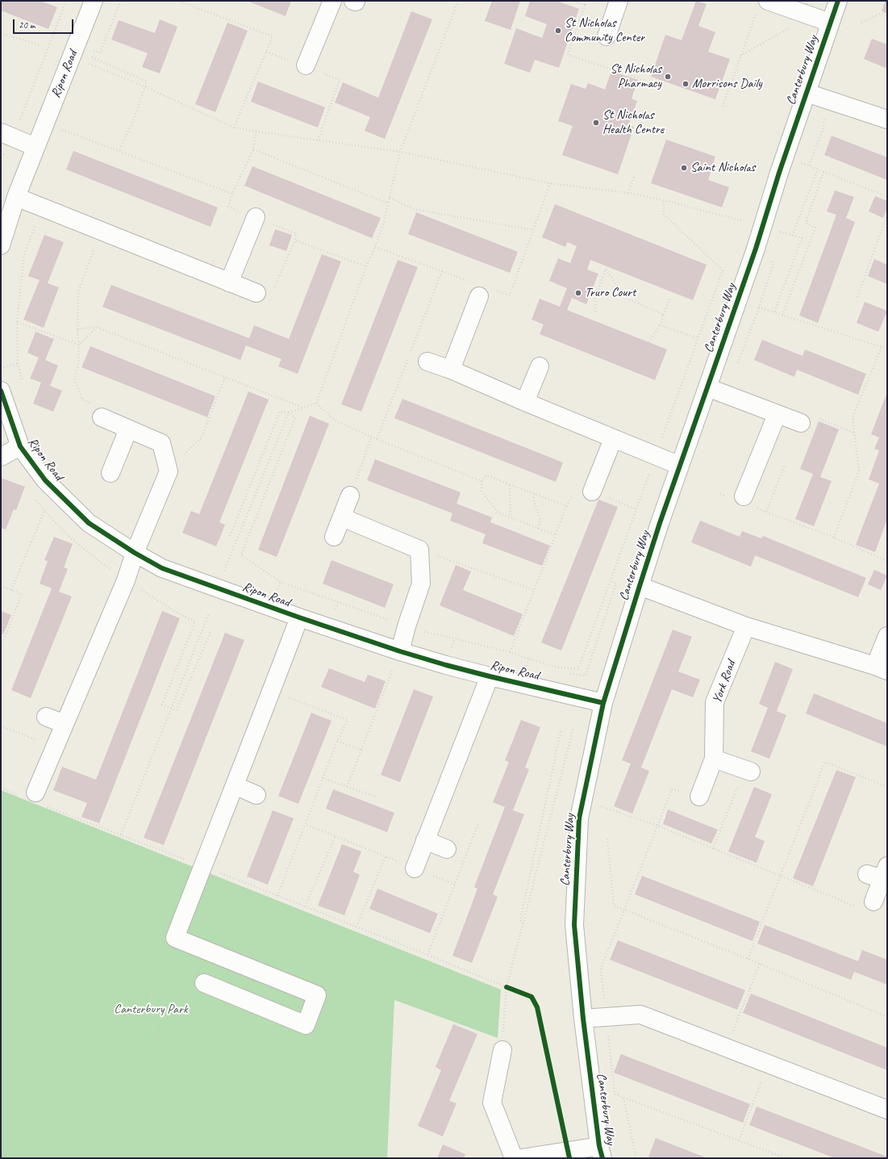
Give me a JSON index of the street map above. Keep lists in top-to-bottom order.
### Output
{
  "streets": {
    "street": ["Canterbury Way", "Ripon Road", "York Road"]
  },
  "crossings": [
    ["Canterbury Way", "Ripon Road"]
  ],
  "parks": ["Canterbury Park"],
  "places": [
    "St Nicholas Community Center",
    "St Nicholas Pharmacy",
    "Morrisons Daily",
    "St Nicholas Health Centre",
    "Saint Nicholas",
    "Truro Court"
  ],
  "scale_bar": "20 m"
}
